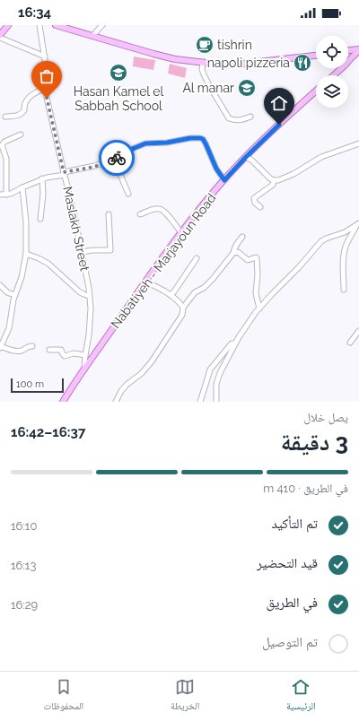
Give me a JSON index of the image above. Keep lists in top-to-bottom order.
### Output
{
  "streets": {
    "main road": ["Nabatiyeh - Marjayoun Road"],
    "street": ["Maslakh Street"]
  },
  "crossings": [
    ["Maslakh Street", "Nabatiyeh - Marjayoun Road"]
  ],
  "places": {
    "cafe": ["tishrin"],
    "restaurant": ["napoli pizzeria"],
    "school or university": ["Hasan Kamel el Sabbah School", "Al manar"]
  },
  "scale_bar": "100 m",
  "page": {
    "status": "16:34",
    "scale": "100 m",
    "heading": ["3 دقيقة", "يصل خلال", "16:37–16:42"],
    "bar": "في الطريق · 410 m",
    "list": [
      ["تم التأكيد", "16:10"],
      ["قيد التحضير", "16:13"],
      ["في الطريق", "16:29"],
      "تم التوصيل"
    ],
    "tabs": ["الرئيسية", "الخريطة", "المحفوظات"]
  }
}
